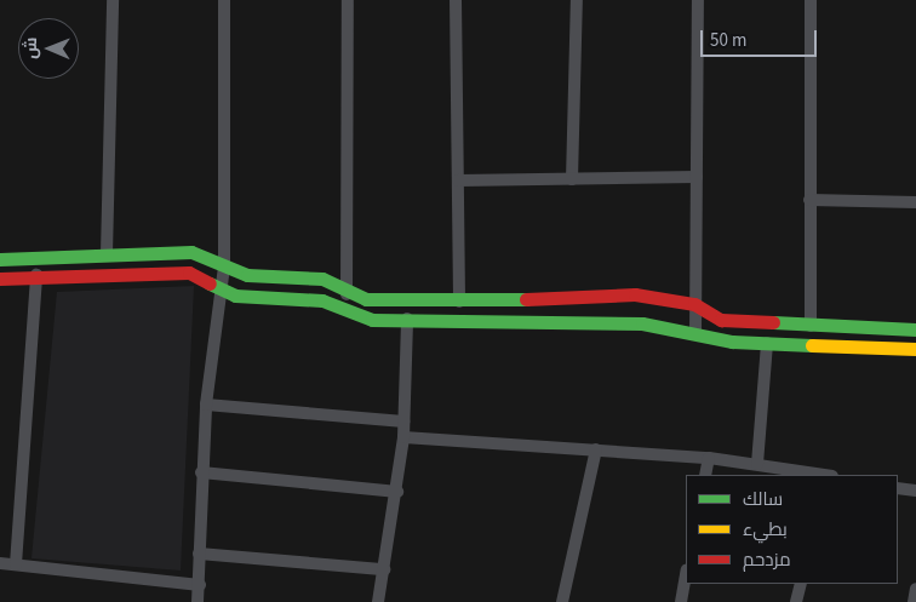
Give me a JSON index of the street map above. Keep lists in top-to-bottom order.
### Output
{
  "legend": ["سالك", "بطيء", "مزدحم"],
  "scale_bar": "50 m",
  "north": "left"
}
